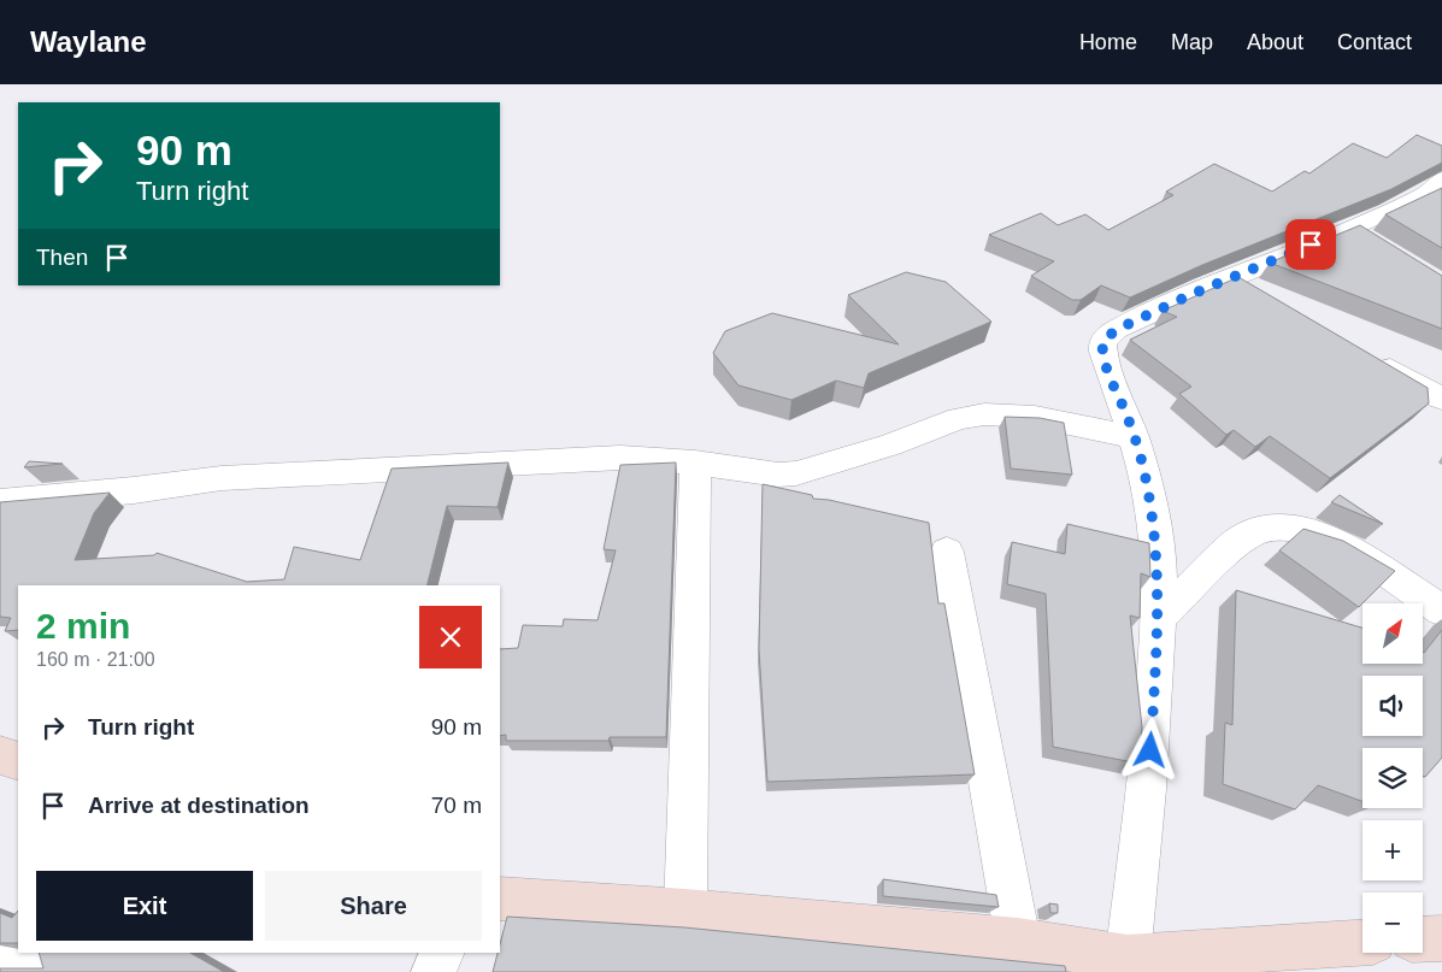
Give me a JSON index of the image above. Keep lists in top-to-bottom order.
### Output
{
  "north": "top right",
  "page": {
    "header": "Waylane",
    "nav": [
      "Home",
      "Map",
      "About",
      "Contact"
    ],
    "turn": ["90 m", "Turn right"],
    "then": "Then",
    "heading": ["2 min", "160 m · 21:00"],
    "map_buttons": ["+", "−"],
    "list": [
      {
        "name": "Turn right",
        "value": "90 m"
      },
      {
        "name": "Arrive at destination",
        "value": "70 m"
      }
    ],
    "buttons": ["Exit", "Share"]
  }
}
